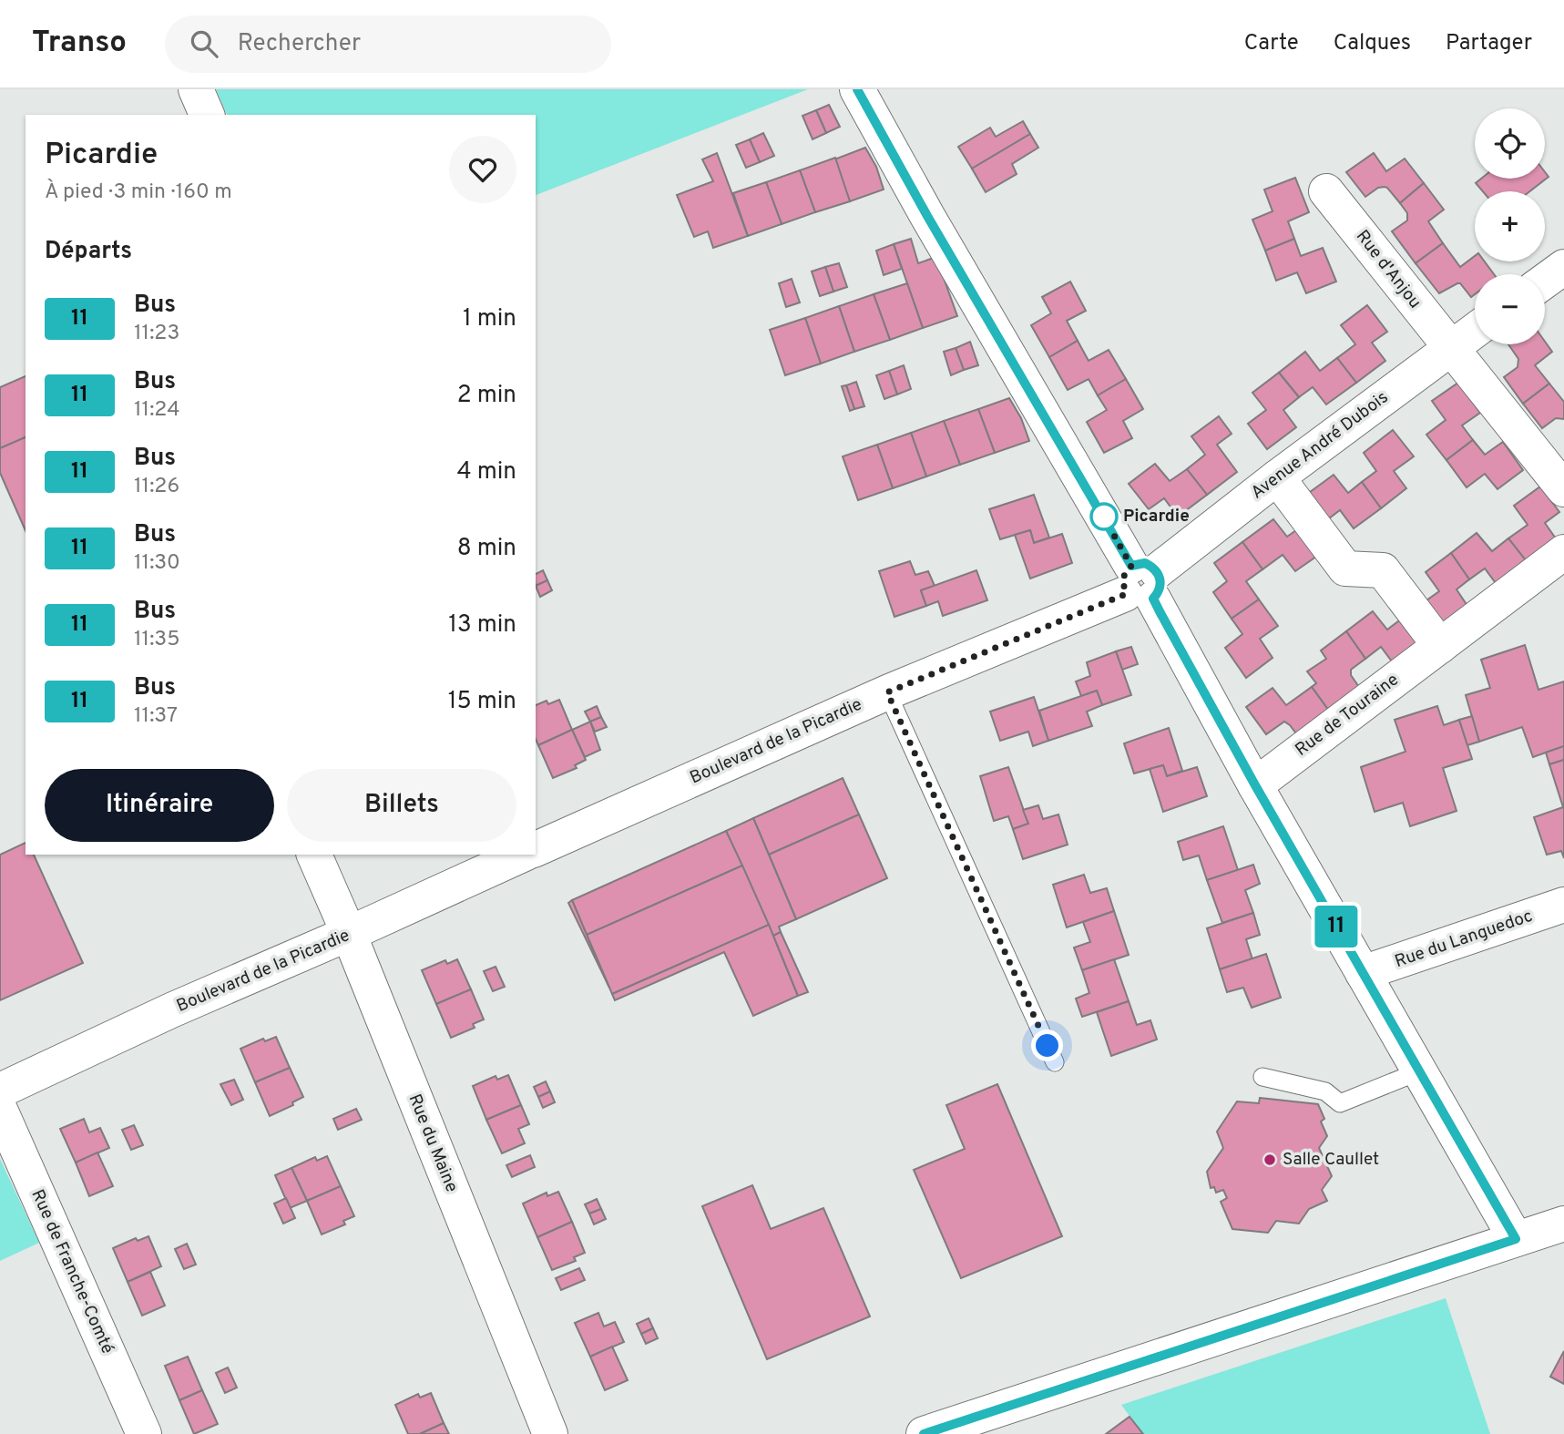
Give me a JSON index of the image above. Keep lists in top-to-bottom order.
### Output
{
  "streets": {
    "street": [
      "Rue d'Anjou",
      "Avenue André Dubois",
      "Rue de Touraine",
      "Boulevard de la Picardie",
      "Rue du Languedoc",
      "Rue du Maine",
      "Rue de Franche-Comté"
    ]
  },
  "crossings": [
    ["Rue d'Anjou", "Avenue André Dubois"],
    ["Avenue André Dubois", "Boulevard de la Picardie"],
    ["Boulevard de la Picardie", "Rue du Maine"]
  ],
  "places": ["Picardie", "Salle Caullet"],
  "lines": ["bus line 11"],
  "page": {
    "header": "Transo",
    "search": "Rechercher",
    "nav": ["Carte", "Calques", "Partager"],
    "on_map": "11",
    "map_buttons": ["+", "−"],
    "heading": [
      ["Picardie", "À pied · 3 min · 160 m"],
      "Départs"
    ],
    "list": [
      {
        "mark": "11",
        "name": "Bus",
        "note": "11:23",
        "value": "1 min"
      },
      {
        "mark": "11",
        "name": "Bus",
        "note": "11:24",
        "value": "2 min"
      },
      {
        "mark": "11",
        "name": "Bus",
        "note": "11:26",
        "value": "4 min"
      },
      {
        "mark": "11",
        "name": "Bus",
        "note": "11:30",
        "value": "8 min"
      },
      {
        "mark": "11",
        "name": "Bus",
        "note": "11:35",
        "value": "13 min"
      },
      {
        "mark": "11",
        "name": "Bus",
        "note": "11:37",
        "value": "15 min"
      }
    ],
    "buttons": ["Itinéraire", "Billets"]
  }
}
